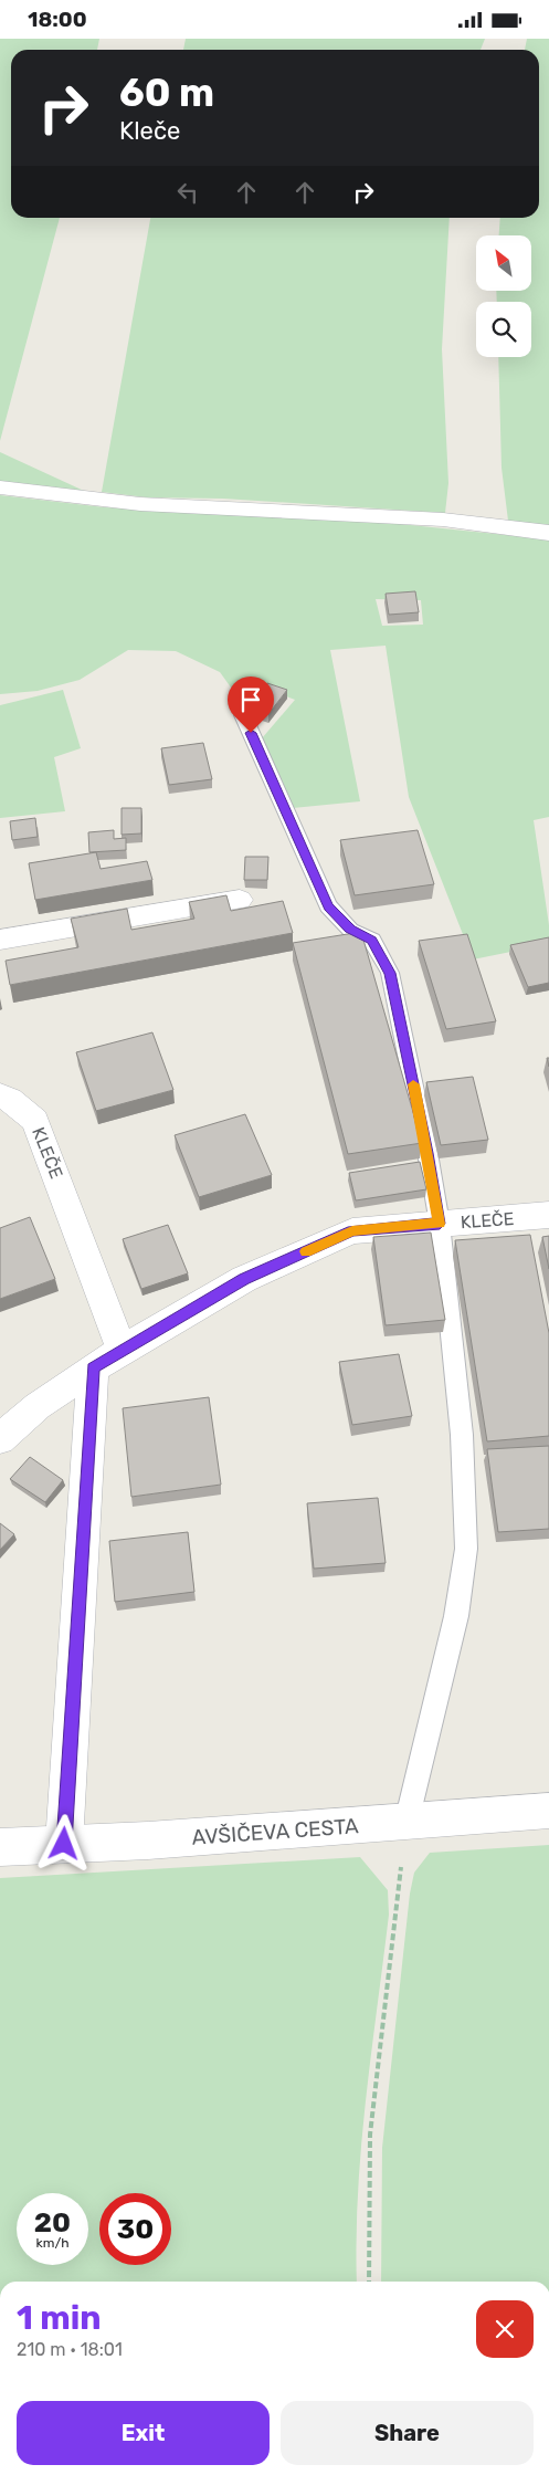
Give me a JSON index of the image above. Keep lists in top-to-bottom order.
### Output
{
  "streets": {
    "street": ["KLEČE", "AVŠIČEVA CESTA"]
  },
  "north": "top left",
  "page": {
    "status": "18:00",
    "turn": ["60 m", "Kleče"],
    "speed": "20 km/h",
    "limit": "30",
    "heading": ["1 min", "210 m · 18:01"],
    "buttons": ["Exit", "Share"]
  }
}
